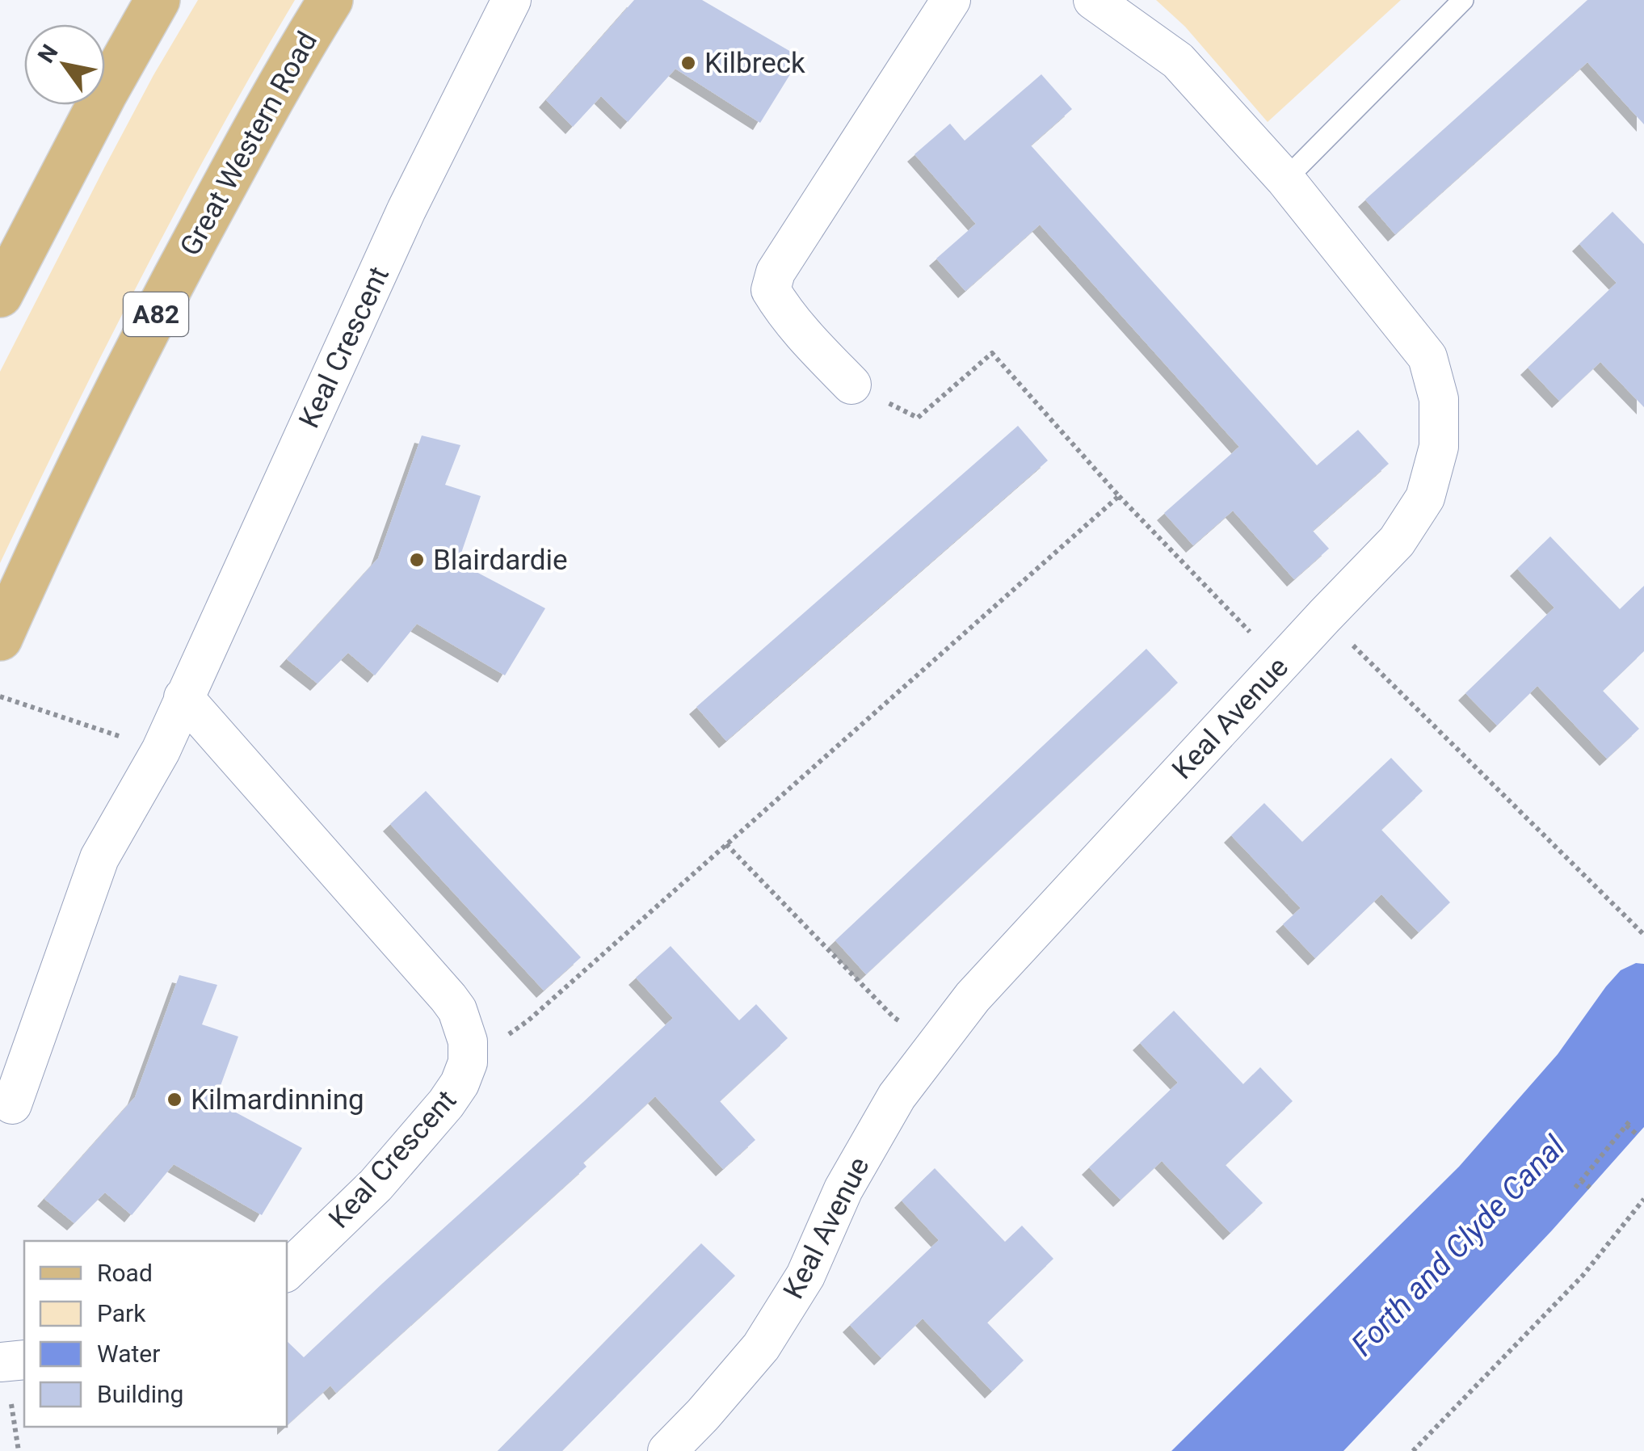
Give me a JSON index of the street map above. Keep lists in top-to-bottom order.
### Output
{
  "streets": {
    "main road": ["Great Western Road", "A82"],
    "street": ["Keal Crescent", "Keal Avenue"]
  },
  "water": ["Forth and Clyde Canal"],
  "places": ["Kilbreck", "Blairdardie", "Kilmardinning"],
  "legend": [
    "Road",
    "Park",
    "Water",
    "Building"
  ],
  "north": "top left"
}
